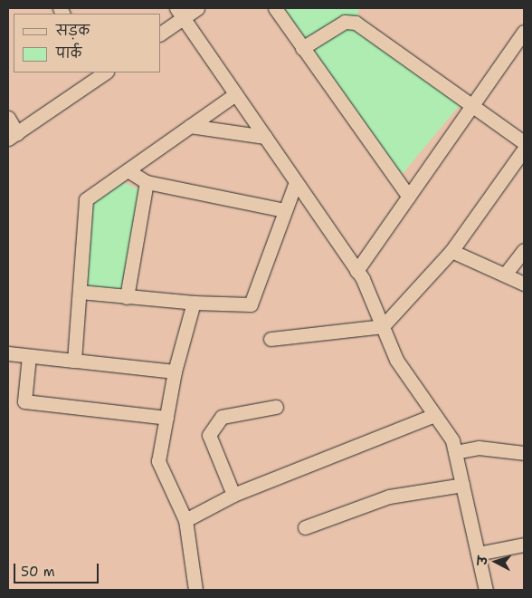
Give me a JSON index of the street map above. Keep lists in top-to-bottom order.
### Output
{
  "legend": ["सड़क", "पार्क"],
  "scale_bar": "50 m",
  "north": "left"
}
